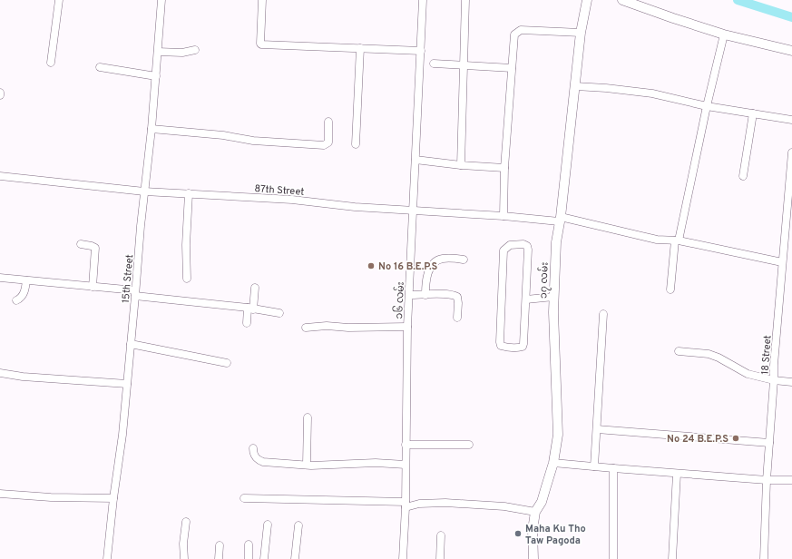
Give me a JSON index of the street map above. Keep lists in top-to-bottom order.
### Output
{
  "streets": {
    "street": [
      "87th Street",
      "15th Street",
      "၁၇ လမ်း",
      "၁၆ လမ်း",
      "18 Street"
    ]
  },
  "crossings": [
    ["87th Street", "15th Street"],
    ["87th Street", "၁၇ လမ်း"],
    ["87th Street", "၁၆ လမ်း"],
    ["87th Street", "18 Street"]
  ],
  "places": ["No 16 B.E.P.S", "No 24 B.E.P.S", "Maha Ku Tho Taw Pagoda"]
}
